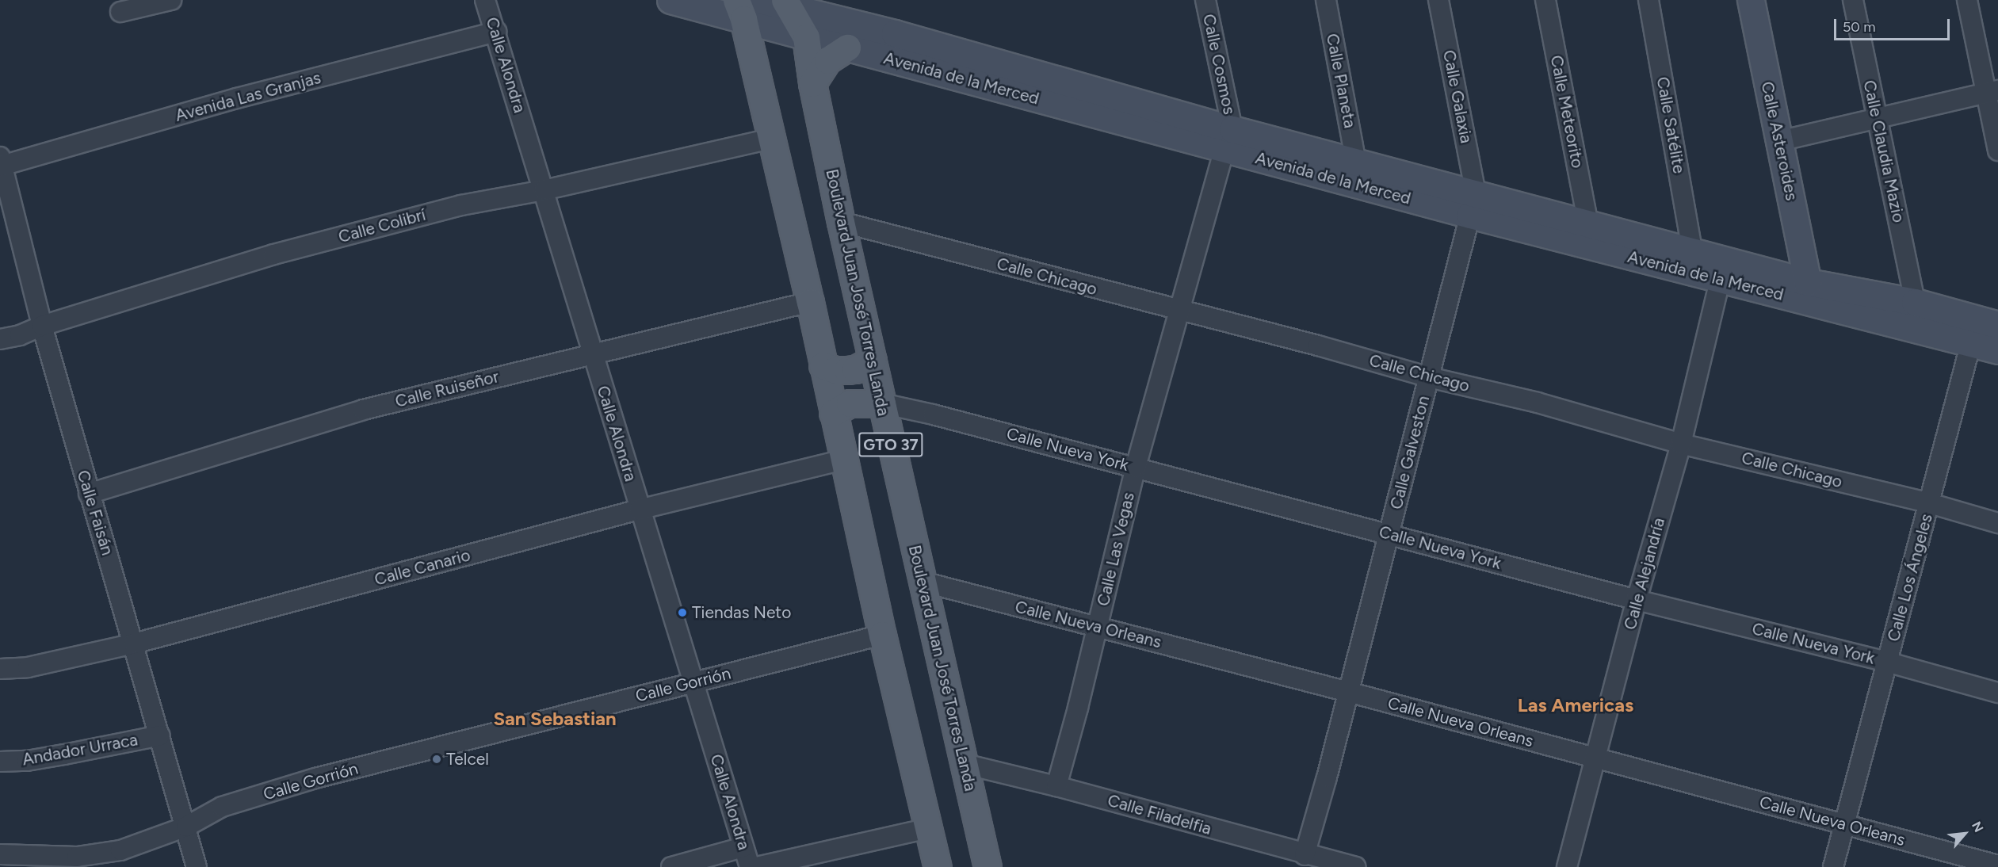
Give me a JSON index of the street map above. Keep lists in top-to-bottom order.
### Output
{
  "streets": {
    "main road": ["Boulevard Juan José Torres Landa", "GTO 37"],
    "street": [
      "Calle Cosmos",
      "Calle Alondra",
      "Avenida de la Merced",
      "Calle Planeta",
      "Avenida Las Granjas",
      "Calle Galaxia",
      "Calle Meteorito",
      "Calle Satélite",
      "Calle Asteroides",
      "Calle Claudia Mazio",
      "Calle Colibrí",
      "Calle Chicago",
      "Calle Ruiseñor",
      "Calle Nueva York",
      "Calle Galveston",
      "Calle Faisán",
      "Calle Las Vegas",
      "Calle Canario",
      "Calle Alejandría",
      "Calle Los Ángeles",
      "Calle Nueva Orleans",
      "Calle Gorrión",
      "Andador Urraca",
      "Calle Filadelfia"
    ]
  },
  "crossings": [
    ["Calle Cosmos", "Avenida de la Merced"],
    ["Calle Cosmos", "Calle Las Vegas"],
    ["Calle Alondra", "Avenida Las Granjas"],
    ["Calle Alondra", "Calle Colibrí"],
    ["Calle Alondra", "Calle Ruiseñor"],
    ["Calle Alondra", "Calle Canario"],
    ["Calle Alondra", "Calle Gorrión"],
    ["Avenida de la Merced", "Calle Planeta"],
    ["Avenida de la Merced", "Calle Galaxia"],
    ["Avenida de la Merced", "Calle Meteorito"],
    ["Avenida de la Merced", "Calle Satélite"],
    ["Avenida de la Merced", "Calle Asteroides"],
    ["Avenida de la Merced", "Calle Claudia Mazio"],
    ["Avenida de la Merced", "Boulevard Juan José Torres Landa"],
    ["Avenida de la Merced", "GTO 37"],
    ["Avenida de la Merced", "Calle Galveston"],
    ["Avenida de la Merced", "Calle Las Vegas"],
    ["Avenida de la Merced", "Calle Alejandría"],
    ["Avenida de la Merced", "Calle Los Ángeles"],
    ["Avenida Las Granjas", "Calle Faisán"],
    ["Calle Galaxia", "Calle Galveston"],
    ["Calle Colibrí", "GTO 37"],
    ["Calle Colibrí", "Calle Faisán"],
    ["Calle Chicago", "Boulevard Juan José Torres Landa"],
    ["Calle Chicago", "Calle Galveston"],
    ["Calle Chicago", "Calle Las Vegas"],
    ["Calle Chicago", "Calle Alejandría"],
    ["Calle Chicago", "Calle Los Ángeles"],
    ["Boulevard Juan José Torres Landa", "Calle Nueva York"],
    ["Boulevard Juan José Torres Landa", "Calle Nueva Orleans"],
    ["Boulevard Juan José Torres Landa", "Calle Filadelfia"],
    ["Calle Ruiseñor", "GTO 37"],
    ["Calle Ruiseñor", "Calle Faisán"],
    ["GTO 37", "Calle Canario"],
    ["GTO 37", "Calle Gorrión"],
    ["Calle Nueva York", "Calle Galveston"],
    ["Calle Nueva York", "Calle Las Vegas"],
    ["Calle Nueva York", "Calle Alejandría"],
    ["Calle Nueva York", "Calle Los Ángeles"],
    ["Calle Galveston", "Calle Nueva Orleans"],
    ["Calle Galveston", "Calle Filadelfia"],
    ["Calle Faisán", "Calle Canario"],
    ["Calle Faisán", "Calle Gorrión"],
    ["Calle Faisán", "Andador Urraca"],
    ["Calle Las Vegas", "Calle Nueva Orleans"],
    ["Calle Las Vegas", "Calle Filadelfia"],
    ["Calle Alejandría", "Calle Nueva Orleans"],
    ["Calle Los Ángeles", "Calle Nueva Orleans"]
  ],
  "districts": ["Las Americas", "San Sebastian"],
  "places": ["Tiendas Neto", "Telcel"],
  "scale_bar": "50 m",
  "north": "top right"
}
